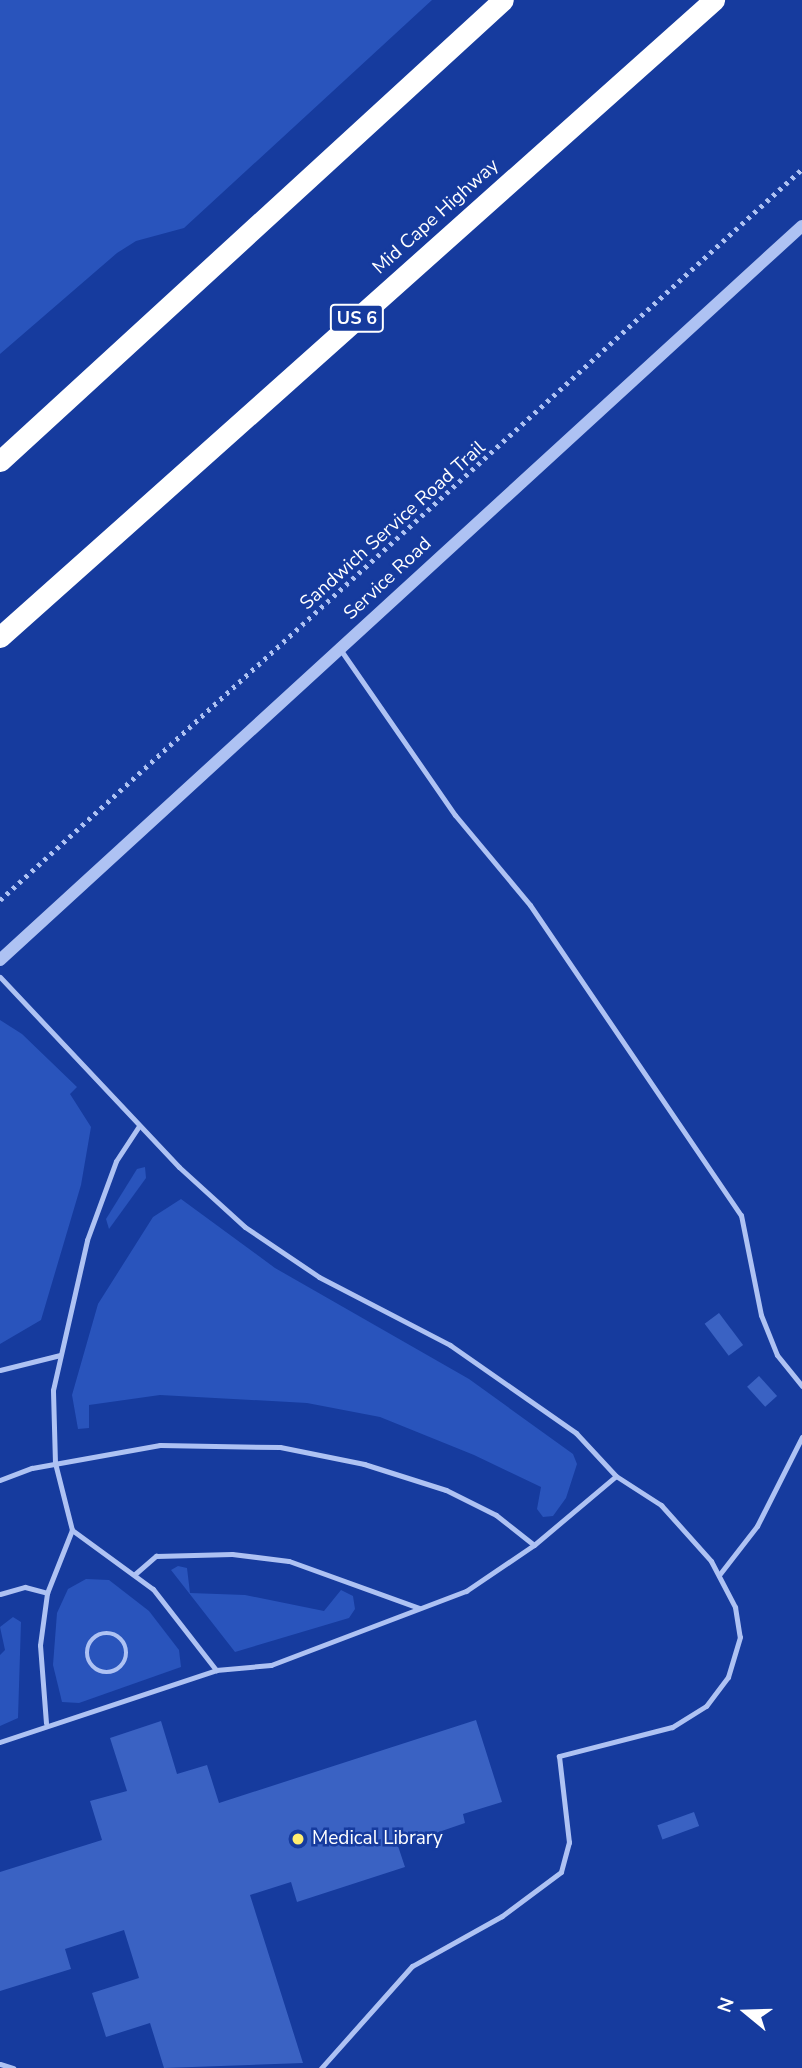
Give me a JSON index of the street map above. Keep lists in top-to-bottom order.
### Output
{
  "streets": {
    "highway": ["Mid Cape Highway", "US 6"],
    "street": ["Service Road"],
    "path": ["Sandwich Service Road Trail"]
  },
  "places": ["Medical Library"],
  "north": "left"
}
